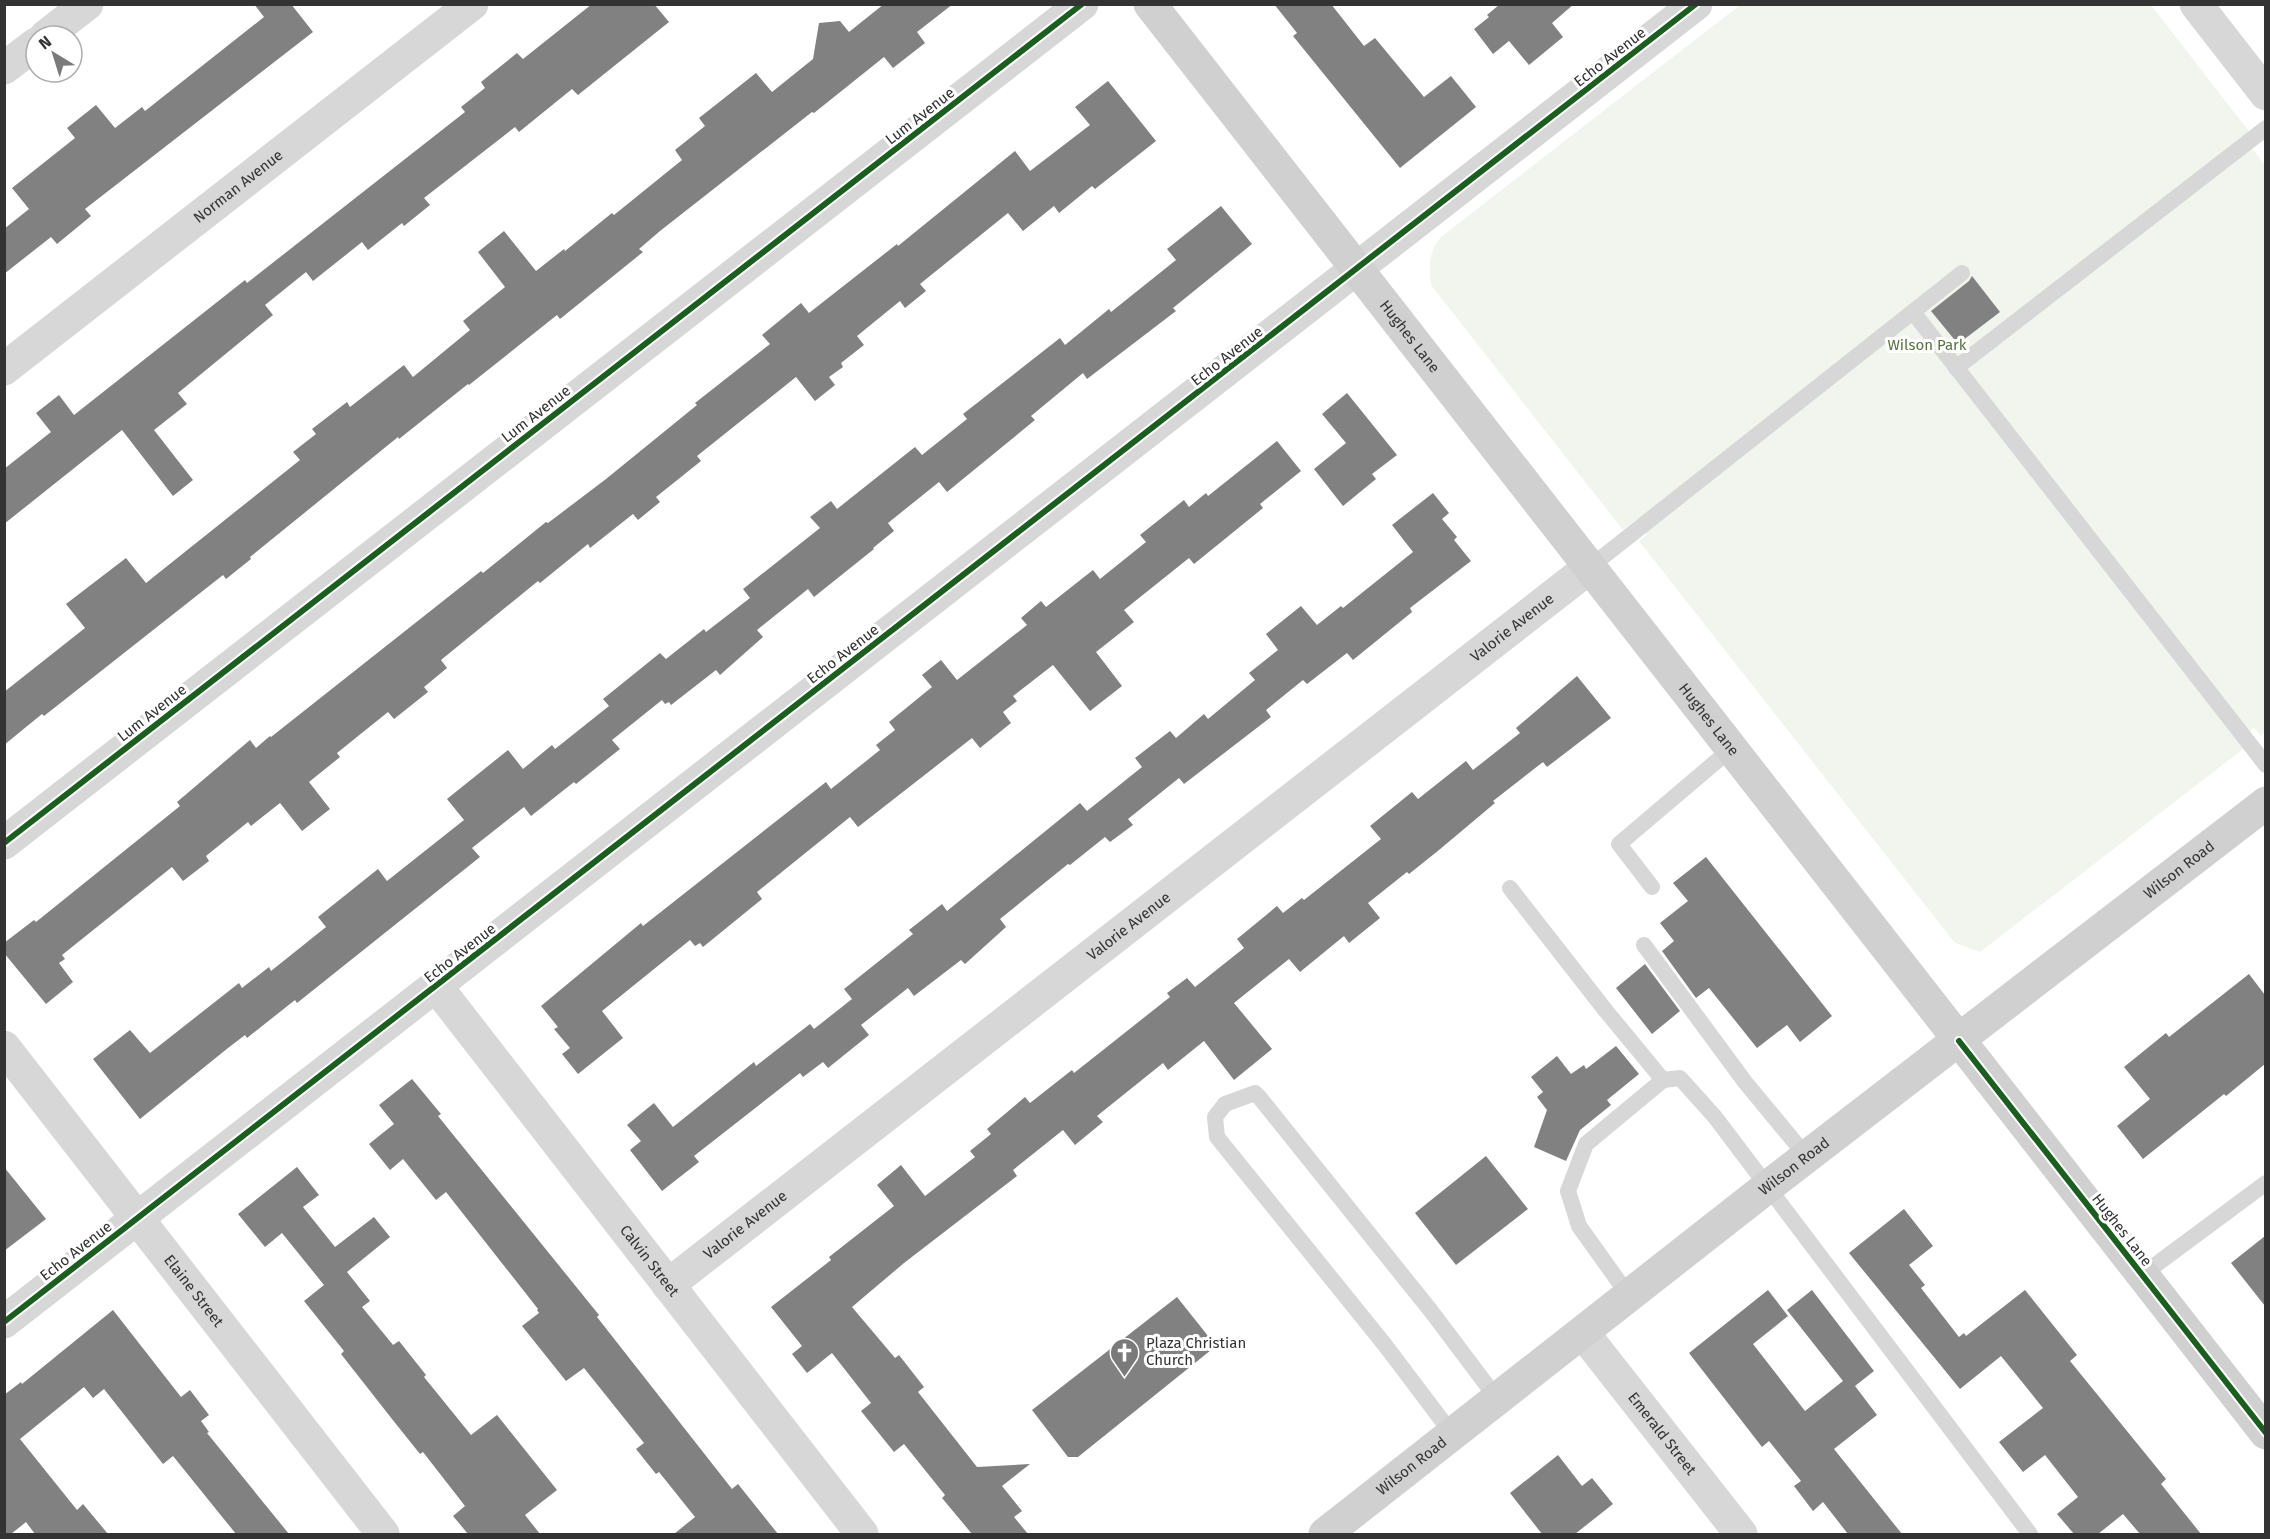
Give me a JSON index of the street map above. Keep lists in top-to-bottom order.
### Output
{
  "streets": {
    "street": [
      "Echo Avenue",
      "Lum Avenue",
      "Norman Avenue",
      "Hughes Lane",
      "Valorie Avenue",
      "Wilson Road",
      "Calvin Street",
      "Elaine Street",
      "Emerald Street"
    ]
  },
  "crossings": [
    ["Echo Avenue", "Hughes Lane"],
    ["Echo Avenue", "Calvin Street"],
    ["Echo Avenue", "Elaine Street"],
    ["Hughes Lane", "Valorie Avenue"],
    ["Hughes Lane", "Wilson Road"],
    ["Valorie Avenue", "Calvin Street"],
    ["Wilson Road", "Emerald Street"]
  ],
  "parks": ["Wilson Park"],
  "places": {
    "church": ["Plaza Christian Church"]
  },
  "north": "top left"
}
